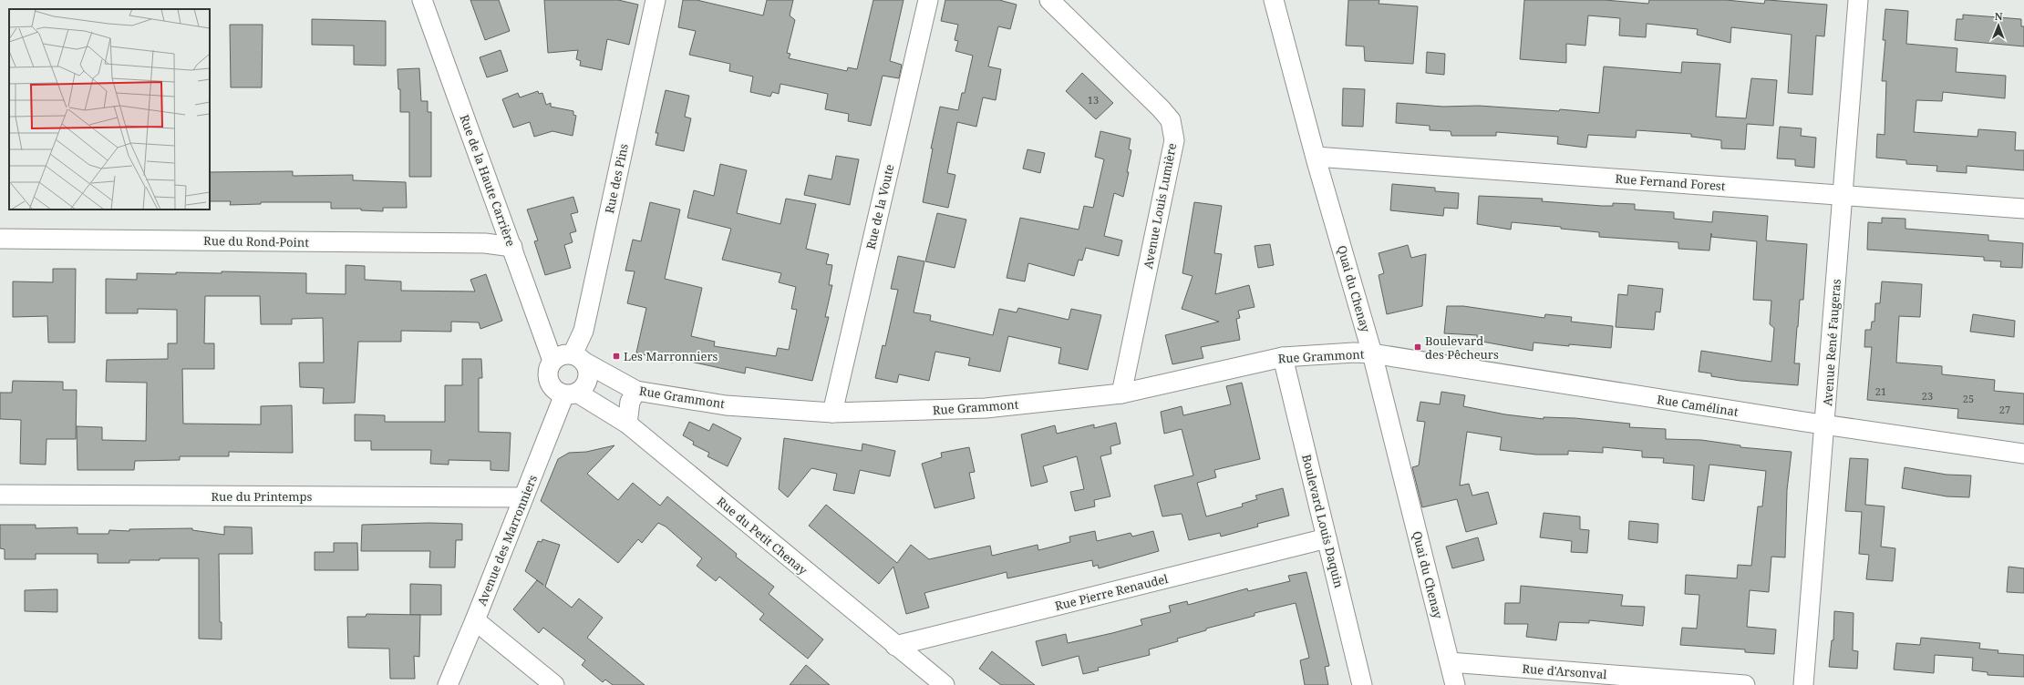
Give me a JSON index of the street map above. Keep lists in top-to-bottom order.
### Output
{
  "streets": {
    "street": [
      "Rue des Pins",
      "Rue de la Haute Carrière",
      "Rue Fernand Forest",
      "Avenue Louis Lumière",
      "Rue de la Voute",
      "Rue du Rond-Point",
      "Quai du Chenay",
      "Avenue René Faugeras",
      "Rue Grammont",
      "Rue Camélinat",
      "Rue du Printemps",
      "Boulevard Louis Daquin",
      "Rue du Petit Chenay",
      "Avenue des Marronniers",
      "Rue Pierre Renaudel",
      "Rue d'Arsonval"
    ]
  },
  "crossings": [
    ["Rue des Pins", "Rue de la Haute Carrière"],
    ["Rue des Pins", "Rue Grammont"],
    ["Rue des Pins", "Rue du Petit Chenay"],
    ["Rue des Pins", "Avenue des Marronniers"],
    ["Rue de la Haute Carrière", "Rue du Rond-Point"],
    ["Rue de la Haute Carrière", "Rue Grammont"],
    ["Rue de la Haute Carrière", "Rue du Petit Chenay"],
    ["Rue de la Haute Carrière", "Avenue des Marronniers"],
    ["Rue Fernand Forest", "Quai du Chenay"],
    ["Rue Fernand Forest", "Avenue René Faugeras"],
    ["Avenue Louis Lumière", "Rue Grammont"],
    ["Rue de la Voute", "Rue Grammont"],
    ["Quai du Chenay", "Rue Grammont"],
    ["Quai du Chenay", "Rue Camélinat"],
    ["Quai du Chenay", "Rue d'Arsonval"],
    ["Avenue René Faugeras", "Rue Camélinat"],
    ["Rue Grammont", "Rue Camélinat"],
    ["Rue Grammont", "Boulevard Louis Daquin"],
    ["Rue Grammont", "Rue du Petit Chenay"],
    ["Rue Grammont", "Avenue des Marronniers"],
    ["Rue du Printemps", "Avenue des Marronniers"],
    ["Boulevard Louis Daquin", "Rue Pierre Renaudel"],
    ["Rue du Petit Chenay", "Avenue des Marronniers"],
    ["Rue du Petit Chenay", "Rue Pierre Renaudel"]
  ],
  "places": {
    "transit": ["Boulevard des Pêcheurs", "Les Marronniers"]
  },
  "house_numbers": [
    "13",
    "21",
    "23",
    "25",
    "27"
  ],
  "north": "top"
}
